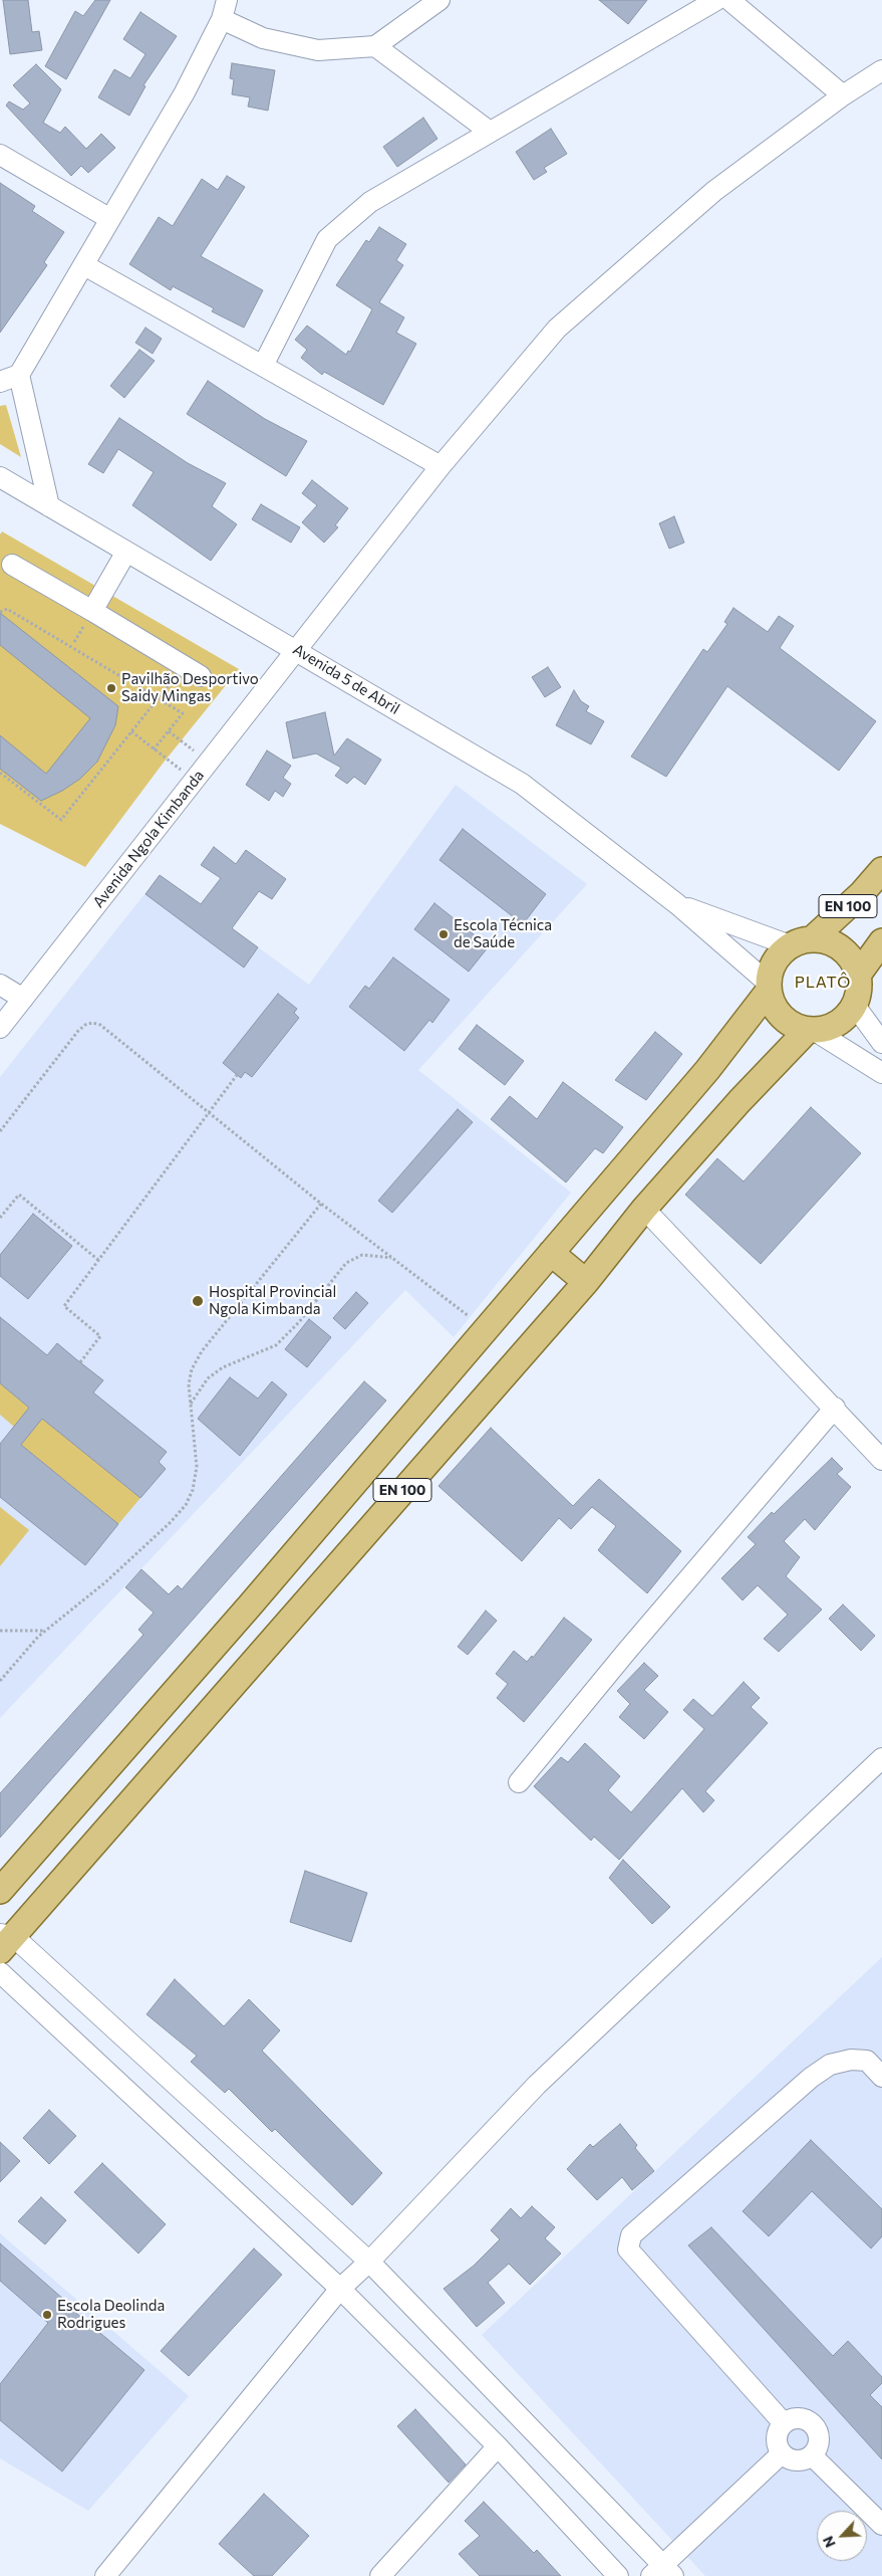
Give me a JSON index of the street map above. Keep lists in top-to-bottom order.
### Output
{
  "streets": {
    "main road": ["EN 100"],
    "street": ["Avenida 5 de Abril", "Avenida Ngola Kimbanda"]
  },
  "crossings": [
    ["Avenida 5 de Abril", "Avenida Ngola Kimbanda"],
    ["Avenida 5 de Abril", "EN 100"]
  ],
  "districts": ["PLATÔ"],
  "places": [
    "Pavilhão Desportivo Saidy Mingas",
    "Escola Técnica de Saúde",
    "Hospital Provincial Ngola Kimbanda",
    "Escola Deolinda Rodrigues"
  ],
  "north": "bottom left"
}
